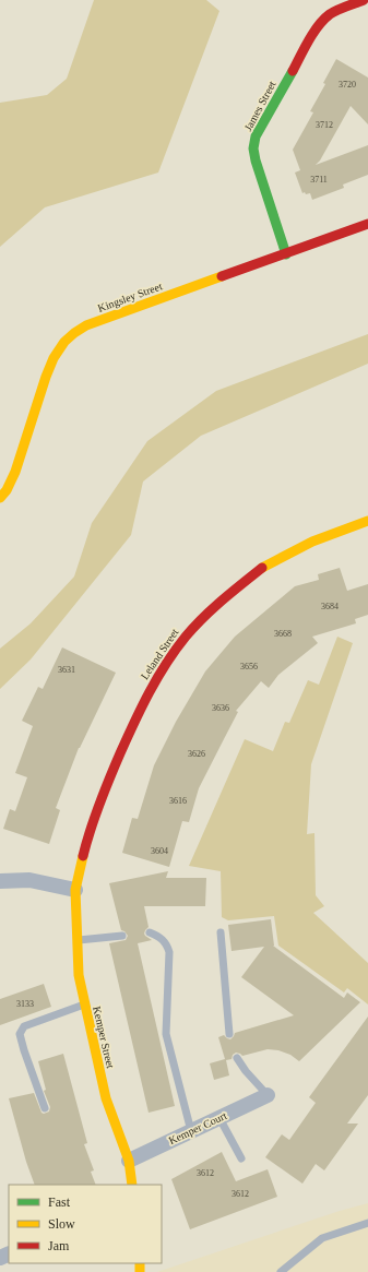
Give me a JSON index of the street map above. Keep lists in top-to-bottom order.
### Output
{
  "streets": {
    "street": [
      "James Street",
      "Kingsley Street",
      "Leland Street",
      "Kemper Street",
      "Kemper Court"
    ]
  },
  "crossings": [
    ["James Street", "Kingsley Street"],
    ["Leland Street", "Kemper Street"],
    ["Kemper Street", "Kemper Court"]
  ],
  "house_numbers": [
    "3720",
    "3712",
    "3711",
    "3684",
    "3668",
    "3656",
    "3631",
    "3636",
    "3626",
    "3616",
    "3604",
    "3133",
    "3612",
    "3612"
  ],
  "legend": ["Fast", "Slow", "Jam"]
}
